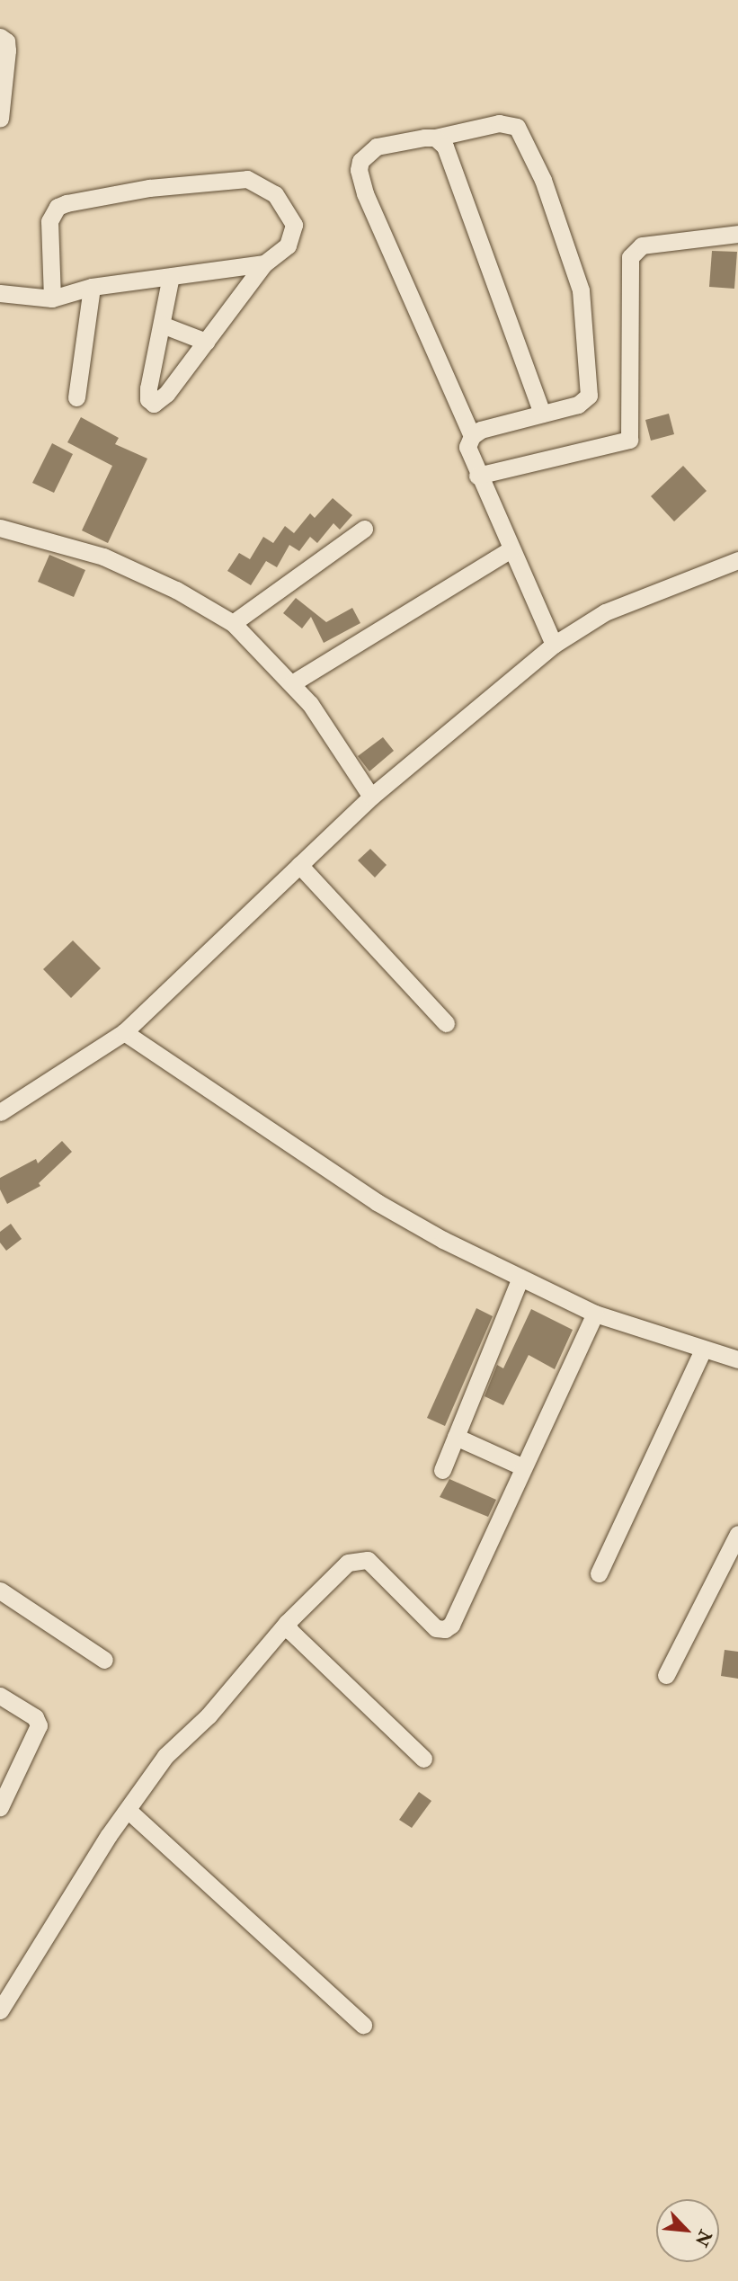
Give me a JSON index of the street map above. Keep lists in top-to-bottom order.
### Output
{
  "north": "bottom right"
}
